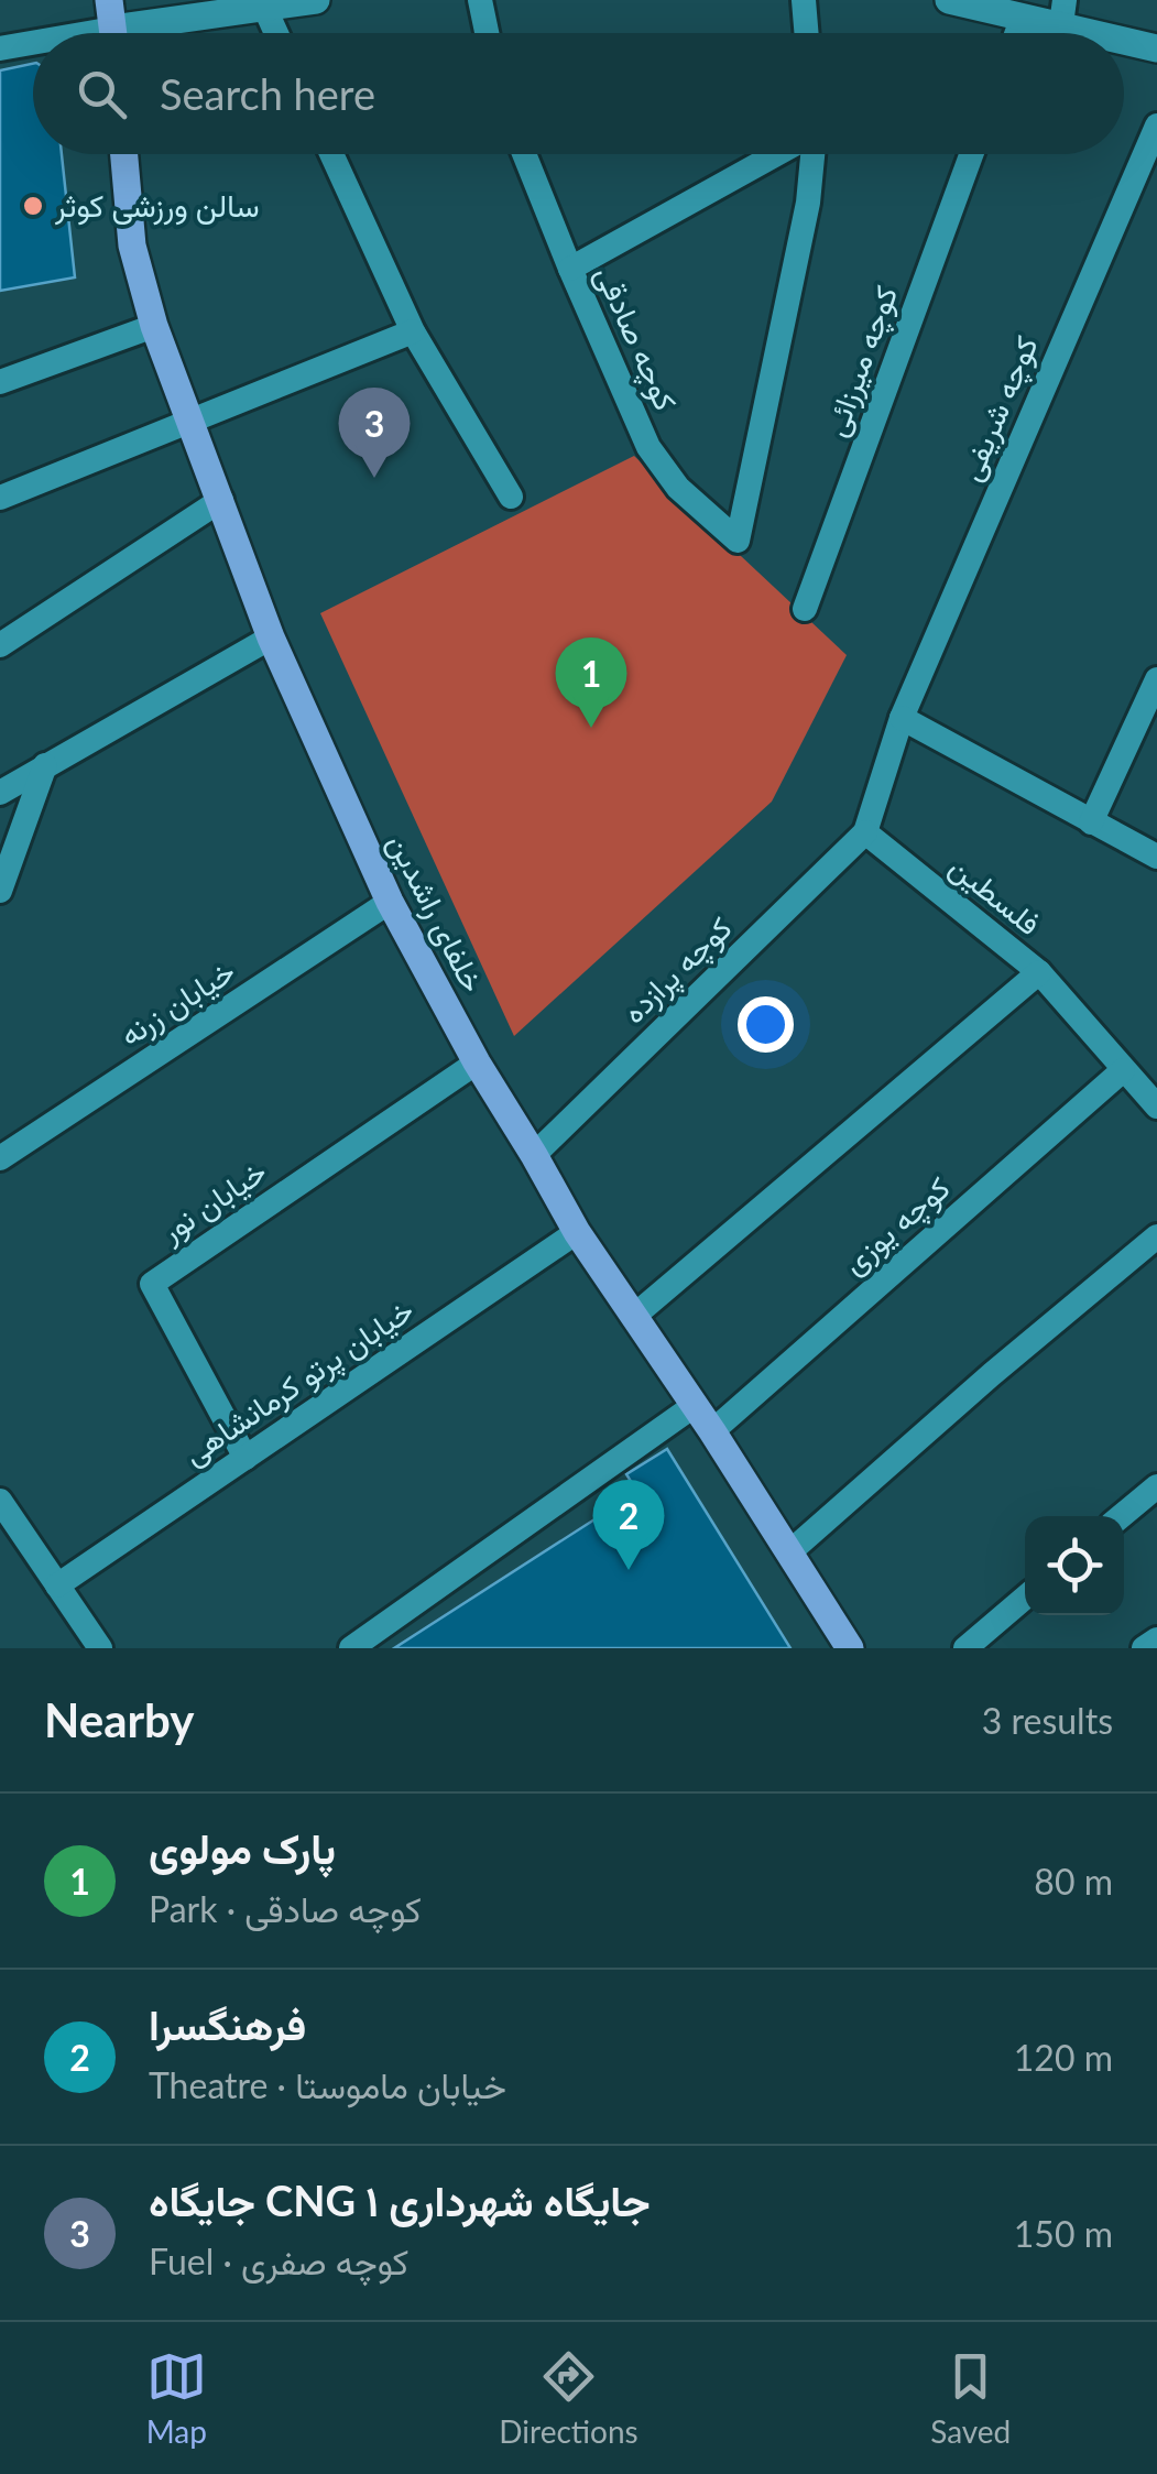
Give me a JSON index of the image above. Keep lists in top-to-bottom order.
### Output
{
  "streets": {
    "main road": ["خلفای راشدین"],
    "street": [
      "کوچه صادقی",
      "کوچه میرزائی",
      "کوچه شریفی",
      "فلسطین",
      "کوچه پرازده",
      "خیابان زرنه",
      "خیابان نور",
      "کوچه یوزی",
      "خیابان پرتو کرمانشاهی"
    ]
  },
  "crossings": [
    ["فلسطین", "کوچه پرازده"],
    ["فلسطین", "کوچه یوزی"],
    ["خلفای راشدین", "کوچه پرازده"],
    ["خلفای راشدین", "خیابان زرنه"],
    ["خلفای راشدین", "خیابان نور"],
    ["خلفای راشدین", "کوچه یوزی"],
    ["خلفای راشدین", "خیابان پرتو کرمانشاهی"],
    ["خیابان نور", "خیابان پرتو کرمانشاهی"]
  ],
  "places": ["سالن ورزشی کوثر"],
  "page": {
    "search": "Search here",
    "pins": ["3", "1", "2"],
    "heading": ["Nearby", "3 results"],
    "list": [
      {
        "mark": "1",
        "name": "پارک مولوی",
        "note": "Park · کوچه صادقی",
        "value": "80 m"
      },
      {
        "mark": "2",
        "name": "فرهنگسرا",
        "note": "Theatre · خیابان ماموستا",
        "value": "120 m"
      },
      {
        "mark": "3",
        "name": "جایگاه CNG جایگاه شهرداری ۱",
        "note": "Fuel · کوچه صفری",
        "value": "150 m"
      }
    ],
    "nav": ["Map", "Directions", "Saved"]
  }
}
